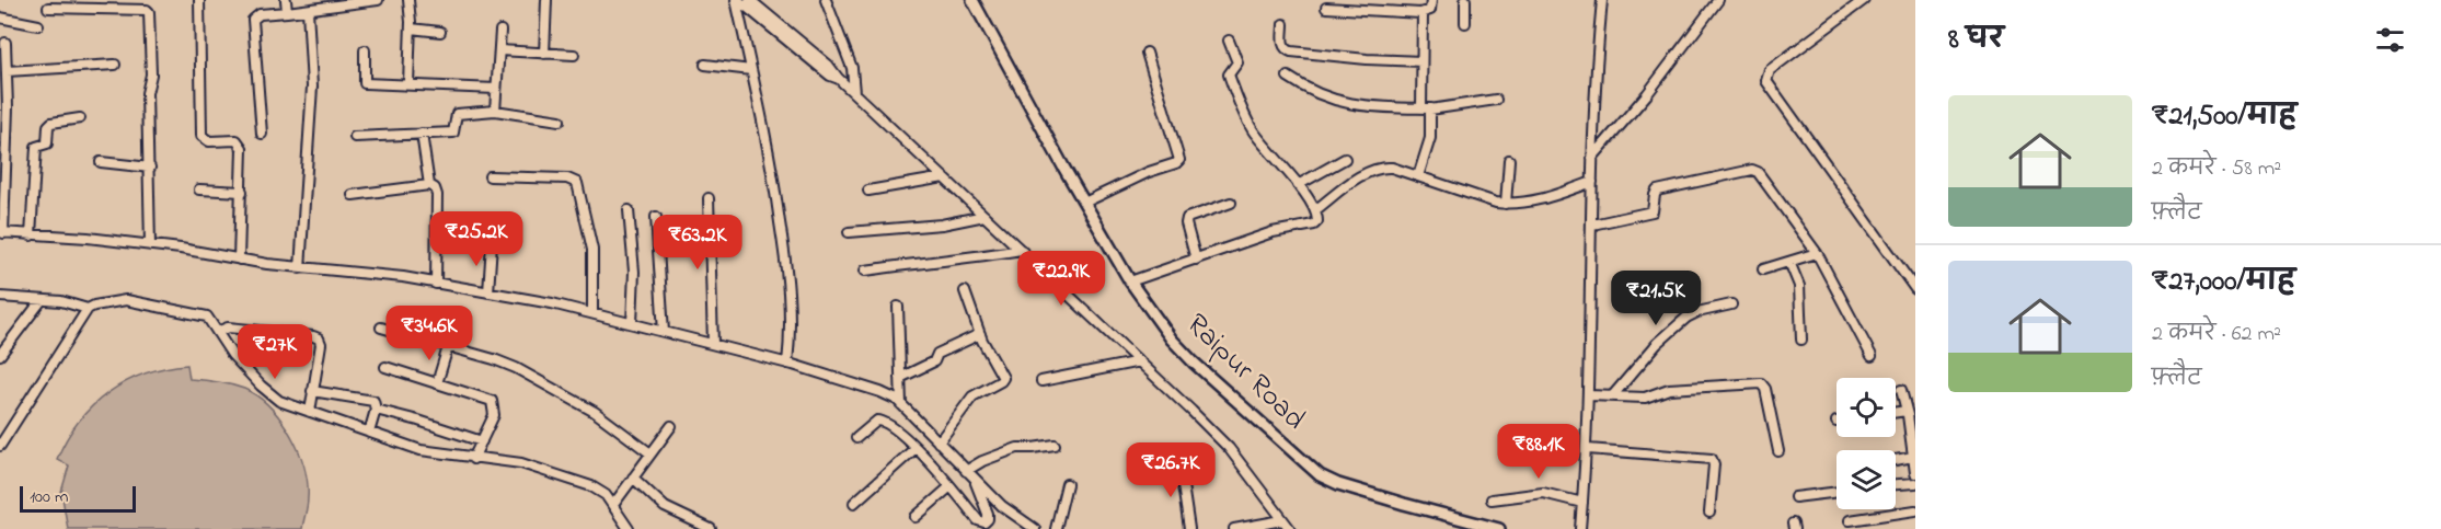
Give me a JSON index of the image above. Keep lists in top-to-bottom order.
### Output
{
  "streets": {
    "main road": ["Raipur Road"]
  },
  "scale_bar": "100 m",
  "page": {
    "heading": "8 घर",
    "list": [
      {
        "name": "₹21,500/माह",
        "note": "2 कमरे · 58 m² · फ़्लैट"
      },
      {
        "name": "₹27,000/माह",
        "note": "2 कमरे · 62 m² · फ़्लैट"
      }
    ],
    "price": [
      "₹25.2K",
      "₹63.2K",
      "₹22.9K",
      "₹21.5K",
      "₹34.6K",
      "₹27K",
      "₹88.1K",
      "₹26.7K"
    ],
    "scale": "100 m"
  }
}
